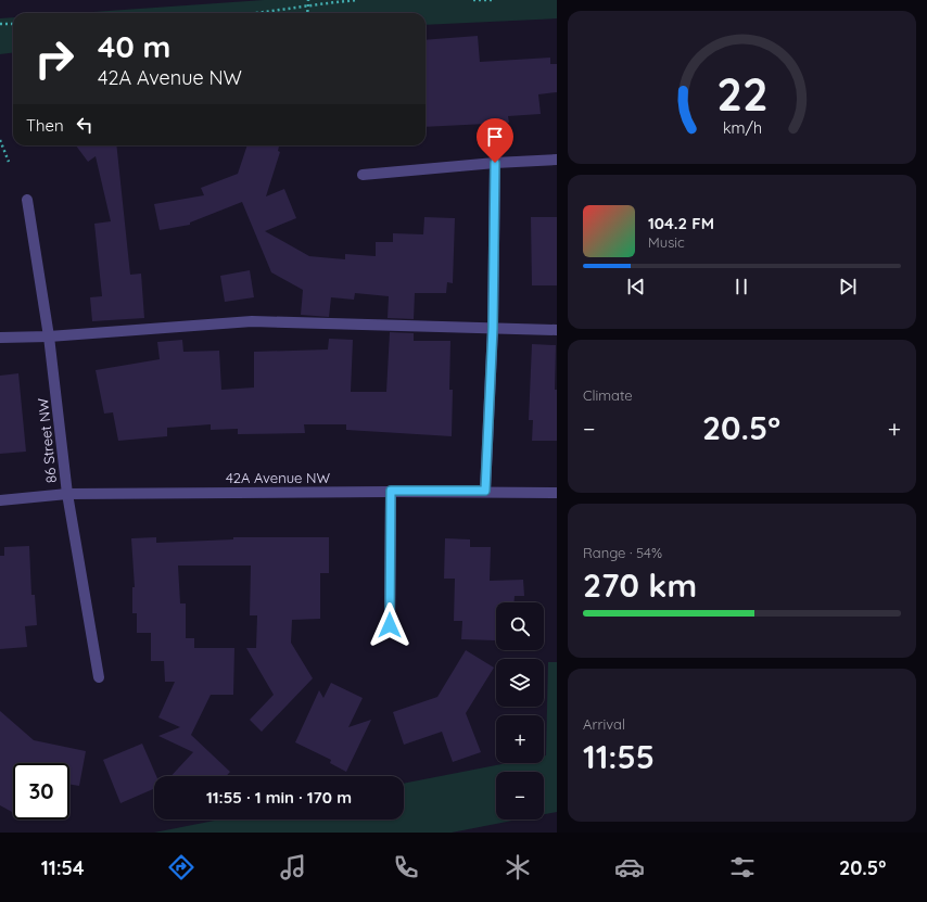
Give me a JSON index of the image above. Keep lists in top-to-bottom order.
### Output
{
  "streets": {
    "street": ["86 Street NW", "42A Avenue NW"]
  },
  "crossings": [
    ["86 Street NW", "42A Avenue NW"]
  ],
  "page": {
    "turn": ["40 m", "42A Avenue NW"],
    "then": "Then",
    "song": ["104.2 FM", "Music"],
    "tile": [
      "Climate",
      ["Range · 54%", "270 km"],
      ["Arrival", "11:55"]
    ],
    "heat": ["−", "20.5°", "+"],
    "map_buttons": ["+", "−"],
    "limit": "30",
    "trip": "11:55 · 1 min · 170 m",
    "tabs": ["11:54", "20.5°"],
    "gauge": ["22", "km/h"]
  }
}
